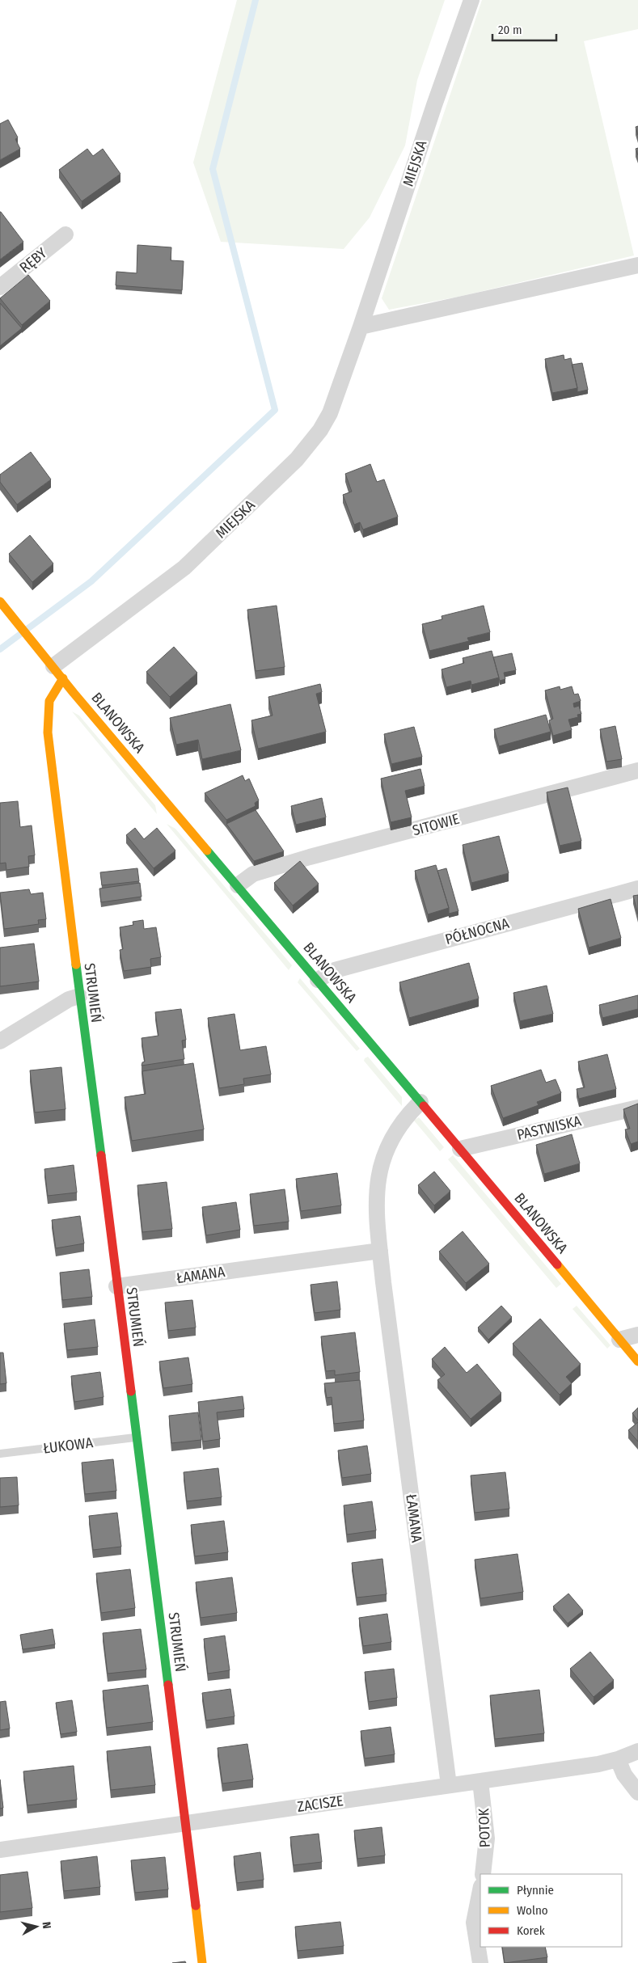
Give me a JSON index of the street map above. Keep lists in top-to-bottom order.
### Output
{
  "streets": {
    "street": [
      "MIEJSKA",
      "RĘBY",
      "BLANOWSKA",
      "SITOWIE",
      "PÓŁNOCNA",
      "STRUMIEŃ",
      "PASTWISKA",
      "ŁAMANA",
      "ZACISZE",
      "POTOK"
    ],
    "lane": ["ŁUKOWA"]
  },
  "crossings": [
    ["MIEJSKA", "BLANOWSKA"],
    ["MIEJSKA", "STRUMIEŃ"],
    ["BLANOWSKA", "SITOWIE"],
    ["BLANOWSKA", "PÓŁNOCNA"],
    ["BLANOWSKA", "STRUMIEŃ"],
    ["BLANOWSKA", "PASTWISKA"],
    ["BLANOWSKA", "ŁAMANA"],
    ["STRUMIEŃ", "ŁAMANA"],
    ["STRUMIEŃ", "ŁUKOWA"],
    ["STRUMIEŃ", "ZACISZE"],
    ["ŁAMANA", "ZACISZE"],
    ["ZACISZE", "POTOK"]
  ],
  "legend": ["Płynnie", "Wolno", "Korek"],
  "scale_bar": "20 m",
  "north": "right"
}
